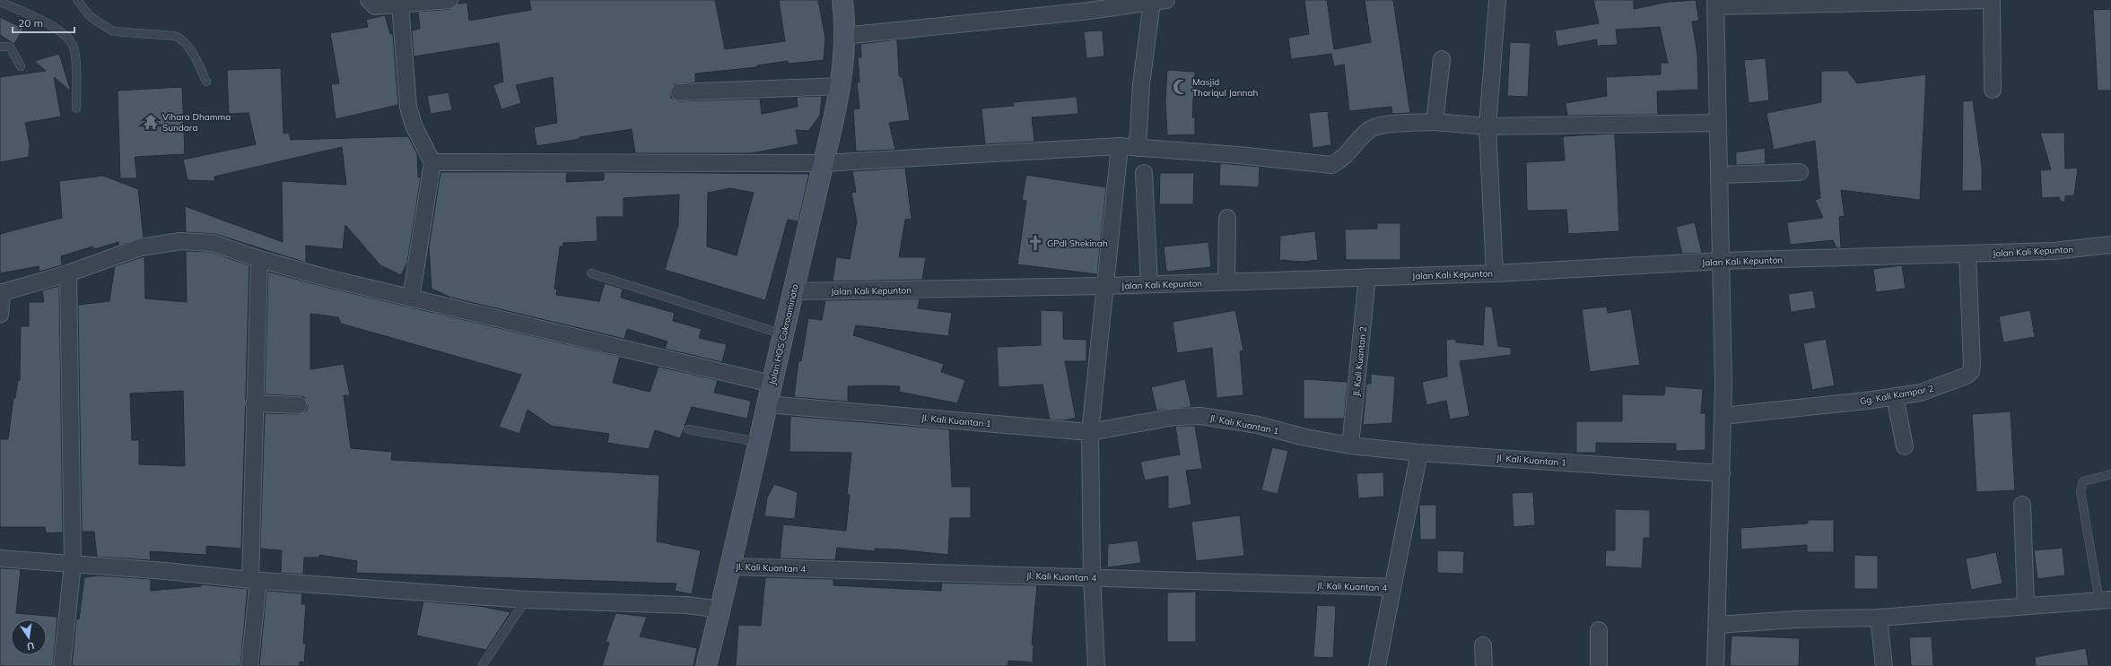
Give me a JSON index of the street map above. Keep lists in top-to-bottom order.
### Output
{
  "streets": {
    "main road": ["Jalan HOS Cokroaminoto"],
    "street": [
      "Jalan Kali Kepunton",
      "Jl. Kali Kuantan 2",
      "Gg. Kali Kampar 2",
      "Jl. Kali Kuantan 1",
      "Jl. Kali Kuantan 4"
    ]
  },
  "crossings": [
    ["Jalan Kali Kepunton", "Jalan HOS Cokroaminoto"],
    ["Jalan Kali Kepunton", "Jl. Kali Kuantan 2"],
    ["Jalan Kali Kepunton", "Gg. Kali Kampar 2"],
    ["Jalan HOS Cokroaminoto", "Jl. Kali Kuantan 1"],
    ["Jalan HOS Cokroaminoto", "Jl. Kali Kuantan 4"],
    ["Jl. Kali Kuantan 2", "Jl. Kali Kuantan 1"]
  ],
  "places": {
    "mosque": ["Masjid Thoriqul Jannah"],
    "temple": ["Vihara Dhamma Sundara"],
    "church": ["GPdI Shekinah"]
  },
  "scale_bar": "20 m",
  "north": "bottom"
}
